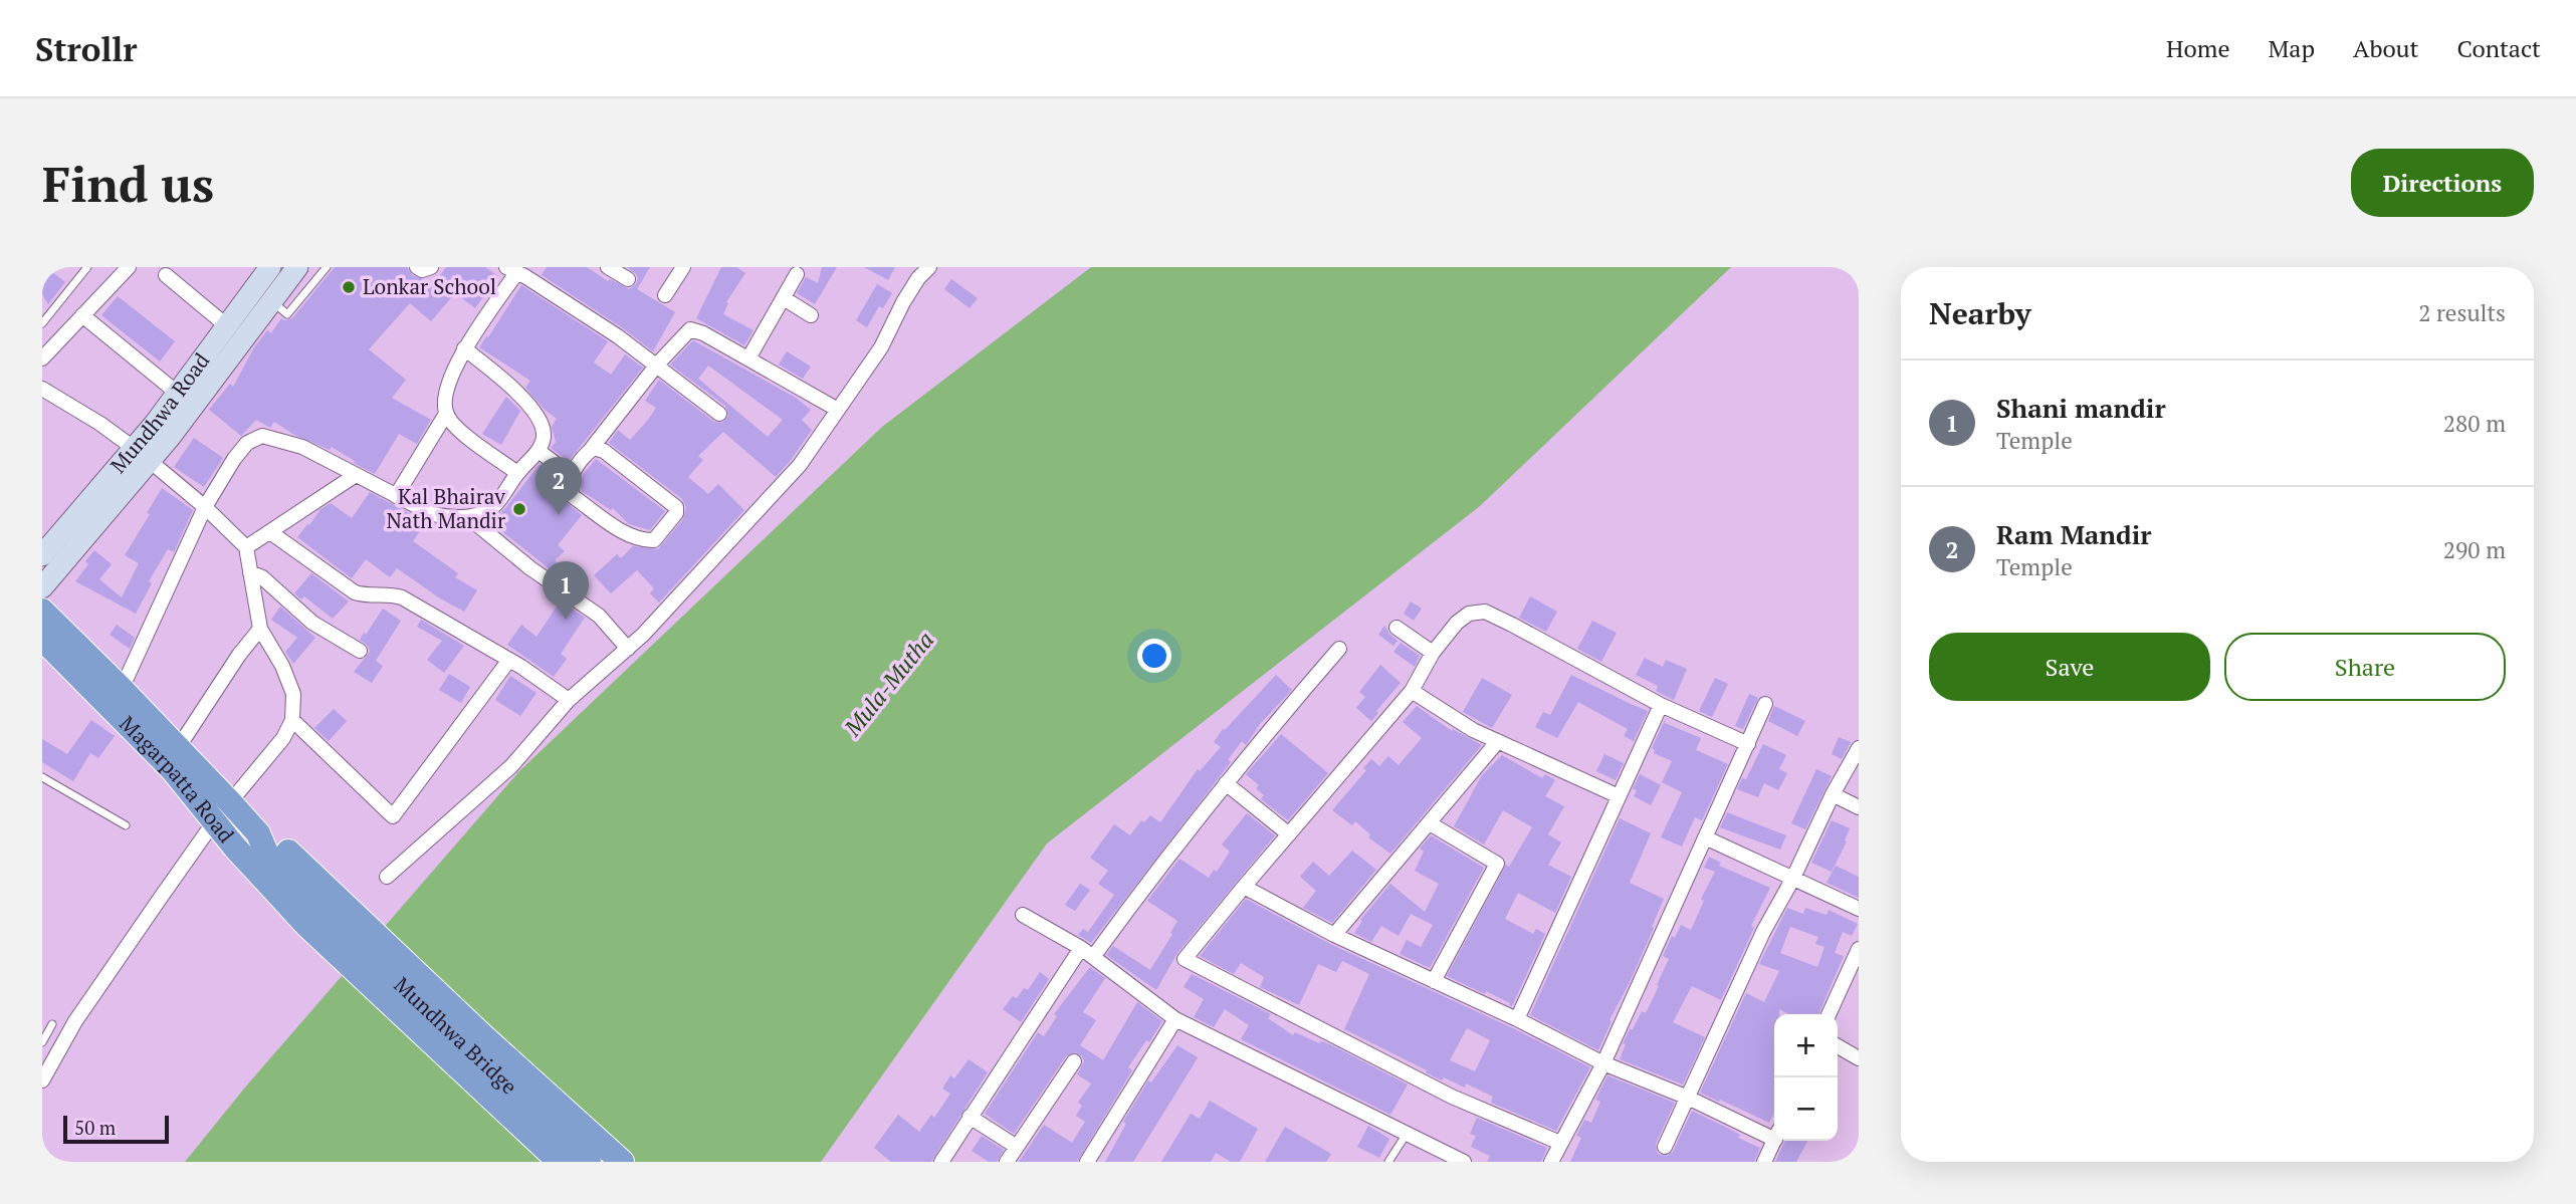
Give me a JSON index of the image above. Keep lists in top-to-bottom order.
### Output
{
  "streets": {
    "highway": ["Magarpatta Road", "Mundhwa Bridge"],
    "main road": ["Mundhwa Road"]
  },
  "crossings": [
    ["Magarpatta Road", "Mundhwa Bridge"]
  ],
  "water": ["Mula-Mutha"],
  "places": ["Lonkar School", "Kal Bhairav Nath Mandir"],
  "scale_bar": "50 m",
  "page": {
    "header": "Strollr",
    "nav": [
      "Home",
      "Map",
      "About",
      "Contact"
    ],
    "buttons": [
      "Directions",
      ["Save", "Share"]
    ],
    "title": "Find us",
    "heading": ["Nearby", "2 results"],
    "list": [
      {
        "mark": "1",
        "name": "Shani mandir",
        "note": "Temple",
        "value": "280 m"
      },
      {
        "mark": "2",
        "name": "Ram Mandir",
        "note": "Temple",
        "value": "290 m"
      }
    ],
    "pins": ["2", "1"],
    "map_buttons": ["+", "−"],
    "scale": "50 m"
  }
}
